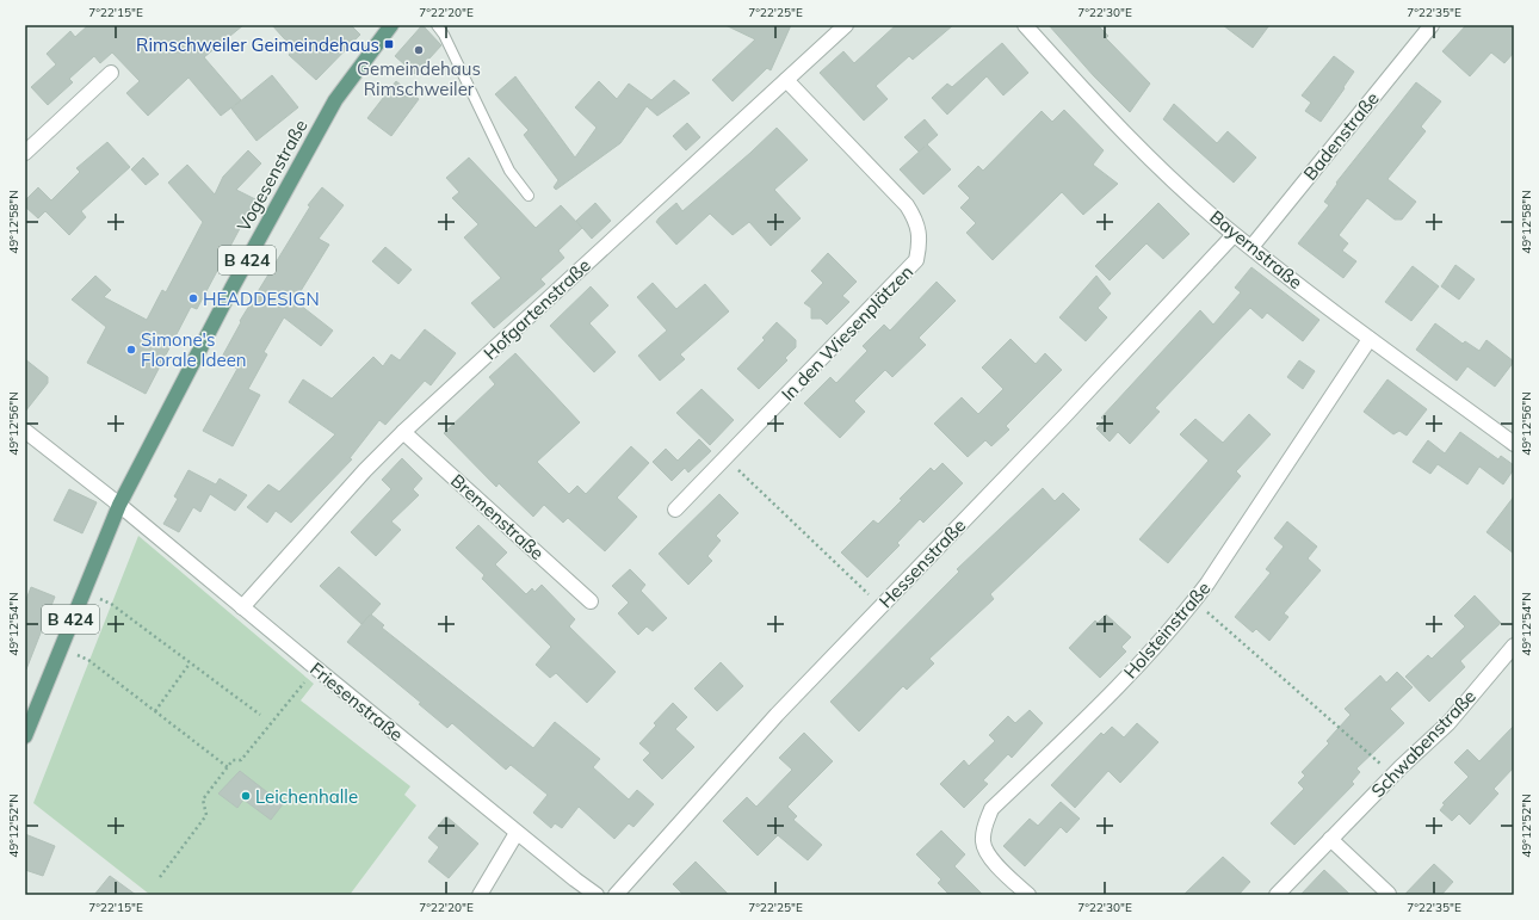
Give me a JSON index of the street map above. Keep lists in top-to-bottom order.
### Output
{
  "streets": {
    "main road": ["Vogesenstraße", "B 424"],
    "street": [
      "Badenstraße",
      "Bayernstraße",
      "Hofgartenstraße",
      "In den Wiesenplätzen",
      "Bremenstraße",
      "Hessenstraße",
      "Holsteinstraße",
      "Friesenstraße",
      "Schwabenstraße"
    ]
  },
  "crossings": [
    ["Badenstraße", "Bayernstraße"],
    ["Vogesenstraße", "B 424"],
    ["Vogesenstraße", "Friesenstraße"],
    ["Bayernstraße", "Hessenstraße"],
    ["Bayernstraße", "Holsteinstraße"],
    ["B 424", "Friesenstraße"],
    ["Hofgartenstraße", "In den Wiesenplätzen"],
    ["Hofgartenstraße", "Bremenstraße"],
    ["Hofgartenstraße", "Friesenstraße"]
  ],
  "places": {
    "transit": ["Rimschweiler Geimeindehaus"],
    "other": [
      "Gemeindehaus Rimschweiler",
      "HEADDESIGN",
      "Simone's Florale Ideen",
      "Leichenhalle"
    ]
  },
  "coordinates": [
    "7°22'15\"E",
    "7°22'20\"E",
    "7°22'25\"E",
    "7°22'30\"E",
    "7°22'35\"E",
    "49°12'58\"N",
    "49°12'56\"N",
    "49°12'54\"N",
    "49°12'52\"N"
  ]
}
